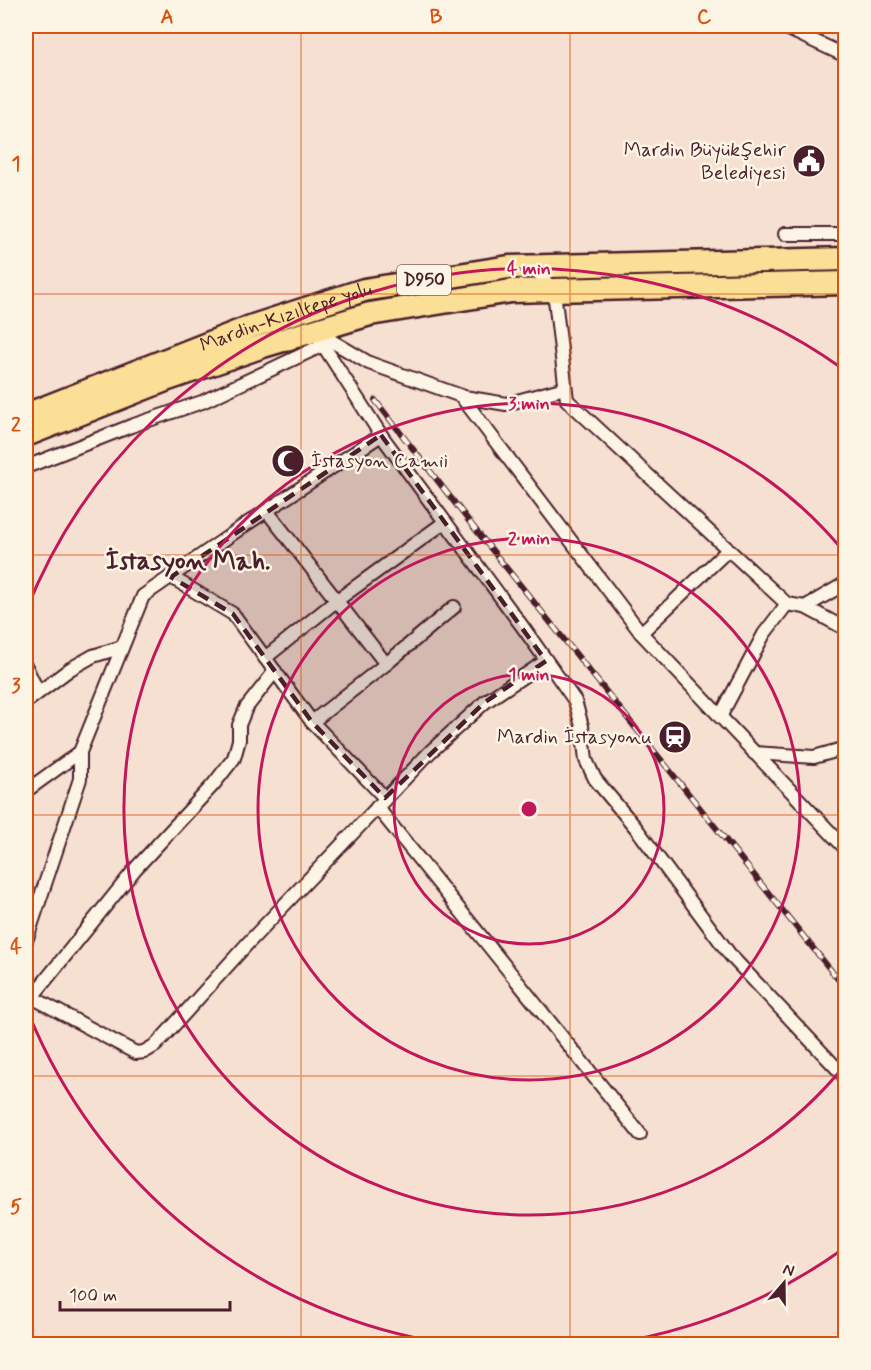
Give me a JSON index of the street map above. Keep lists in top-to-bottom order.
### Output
{
  "streets": {
    "highway": ["D950", "Mardin-Kızıltepe yolu"]
  },
  "districts": ["İstasyon Mah."],
  "places": {
    "public building": ["Mardin Büyükşehir Belediyesi"],
    "mosque": ["İstasyon Camii"],
    "station": ["Mardin İstasyonu"]
  },
  "scale_bar": "100 m",
  "north": "top",
  "grid": {
    "columns": ["A", "B", "C"],
    "rows": [
      "1",
      "2",
      "3",
      "4",
      "5"
    ]
  },
  "rings": [
    "4 min",
    "3 min",
    "2 min",
    "1 min"
  ]
}
